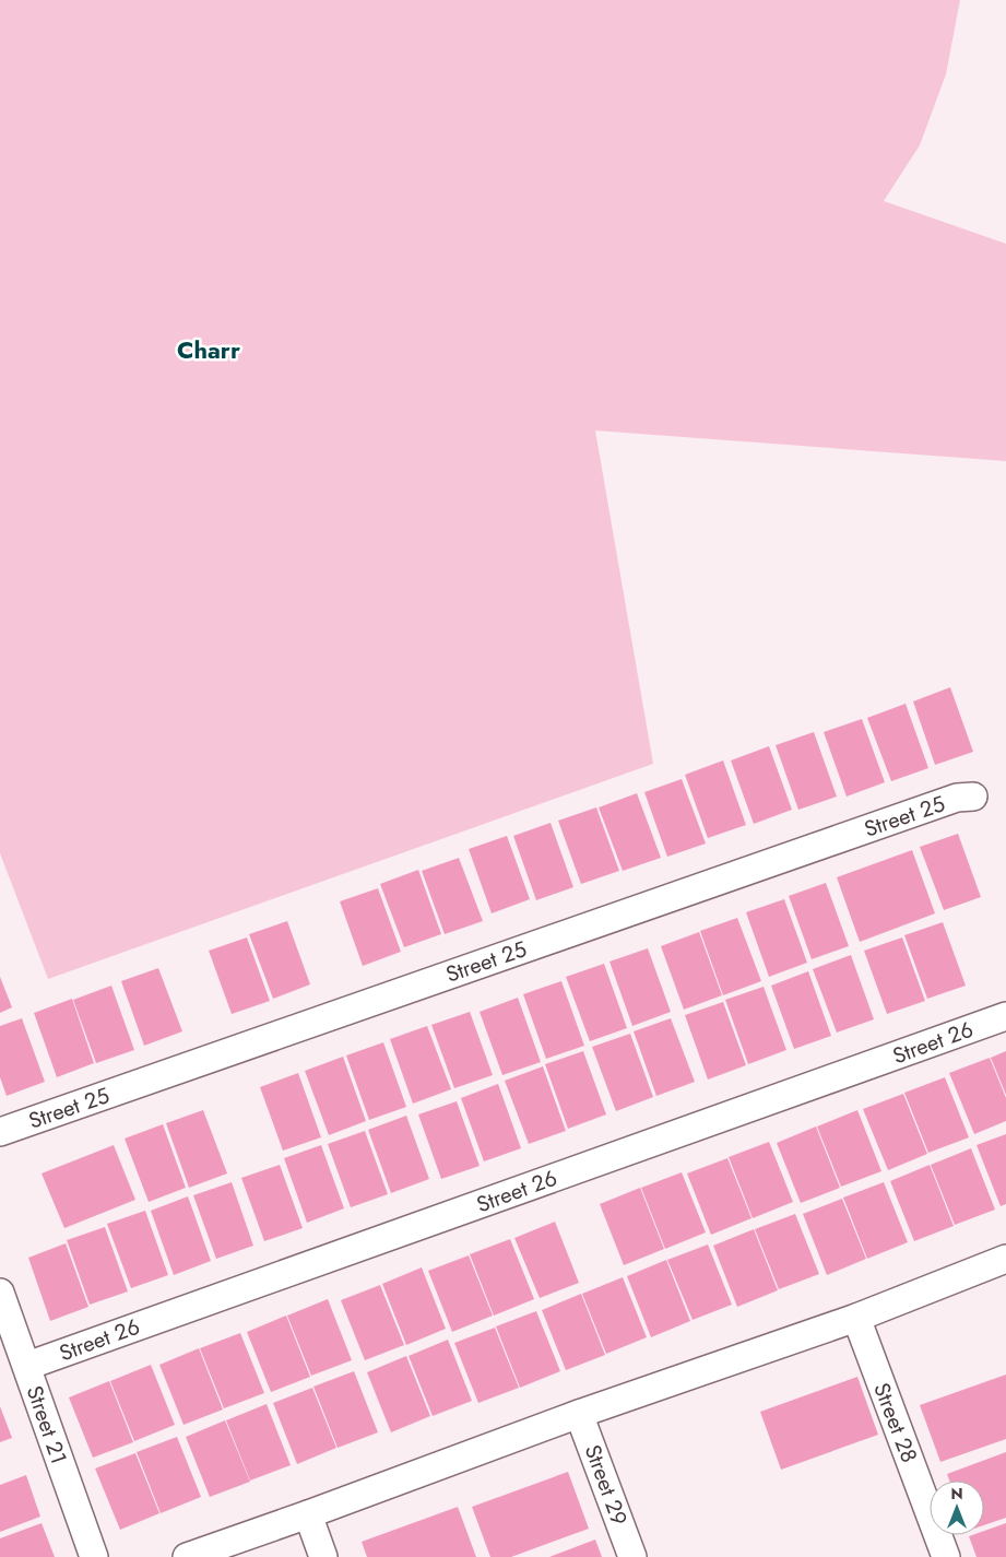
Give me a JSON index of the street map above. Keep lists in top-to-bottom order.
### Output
{
  "streets": {
    "street": [
      "Street 25",
      "Street 26",
      "Street 28",
      "Street 21",
      "Street 29"
    ]
  },
  "crossings": [
    ["Street 26", "Street 21"]
  ],
  "districts": ["Charr"],
  "north": "top"
}
